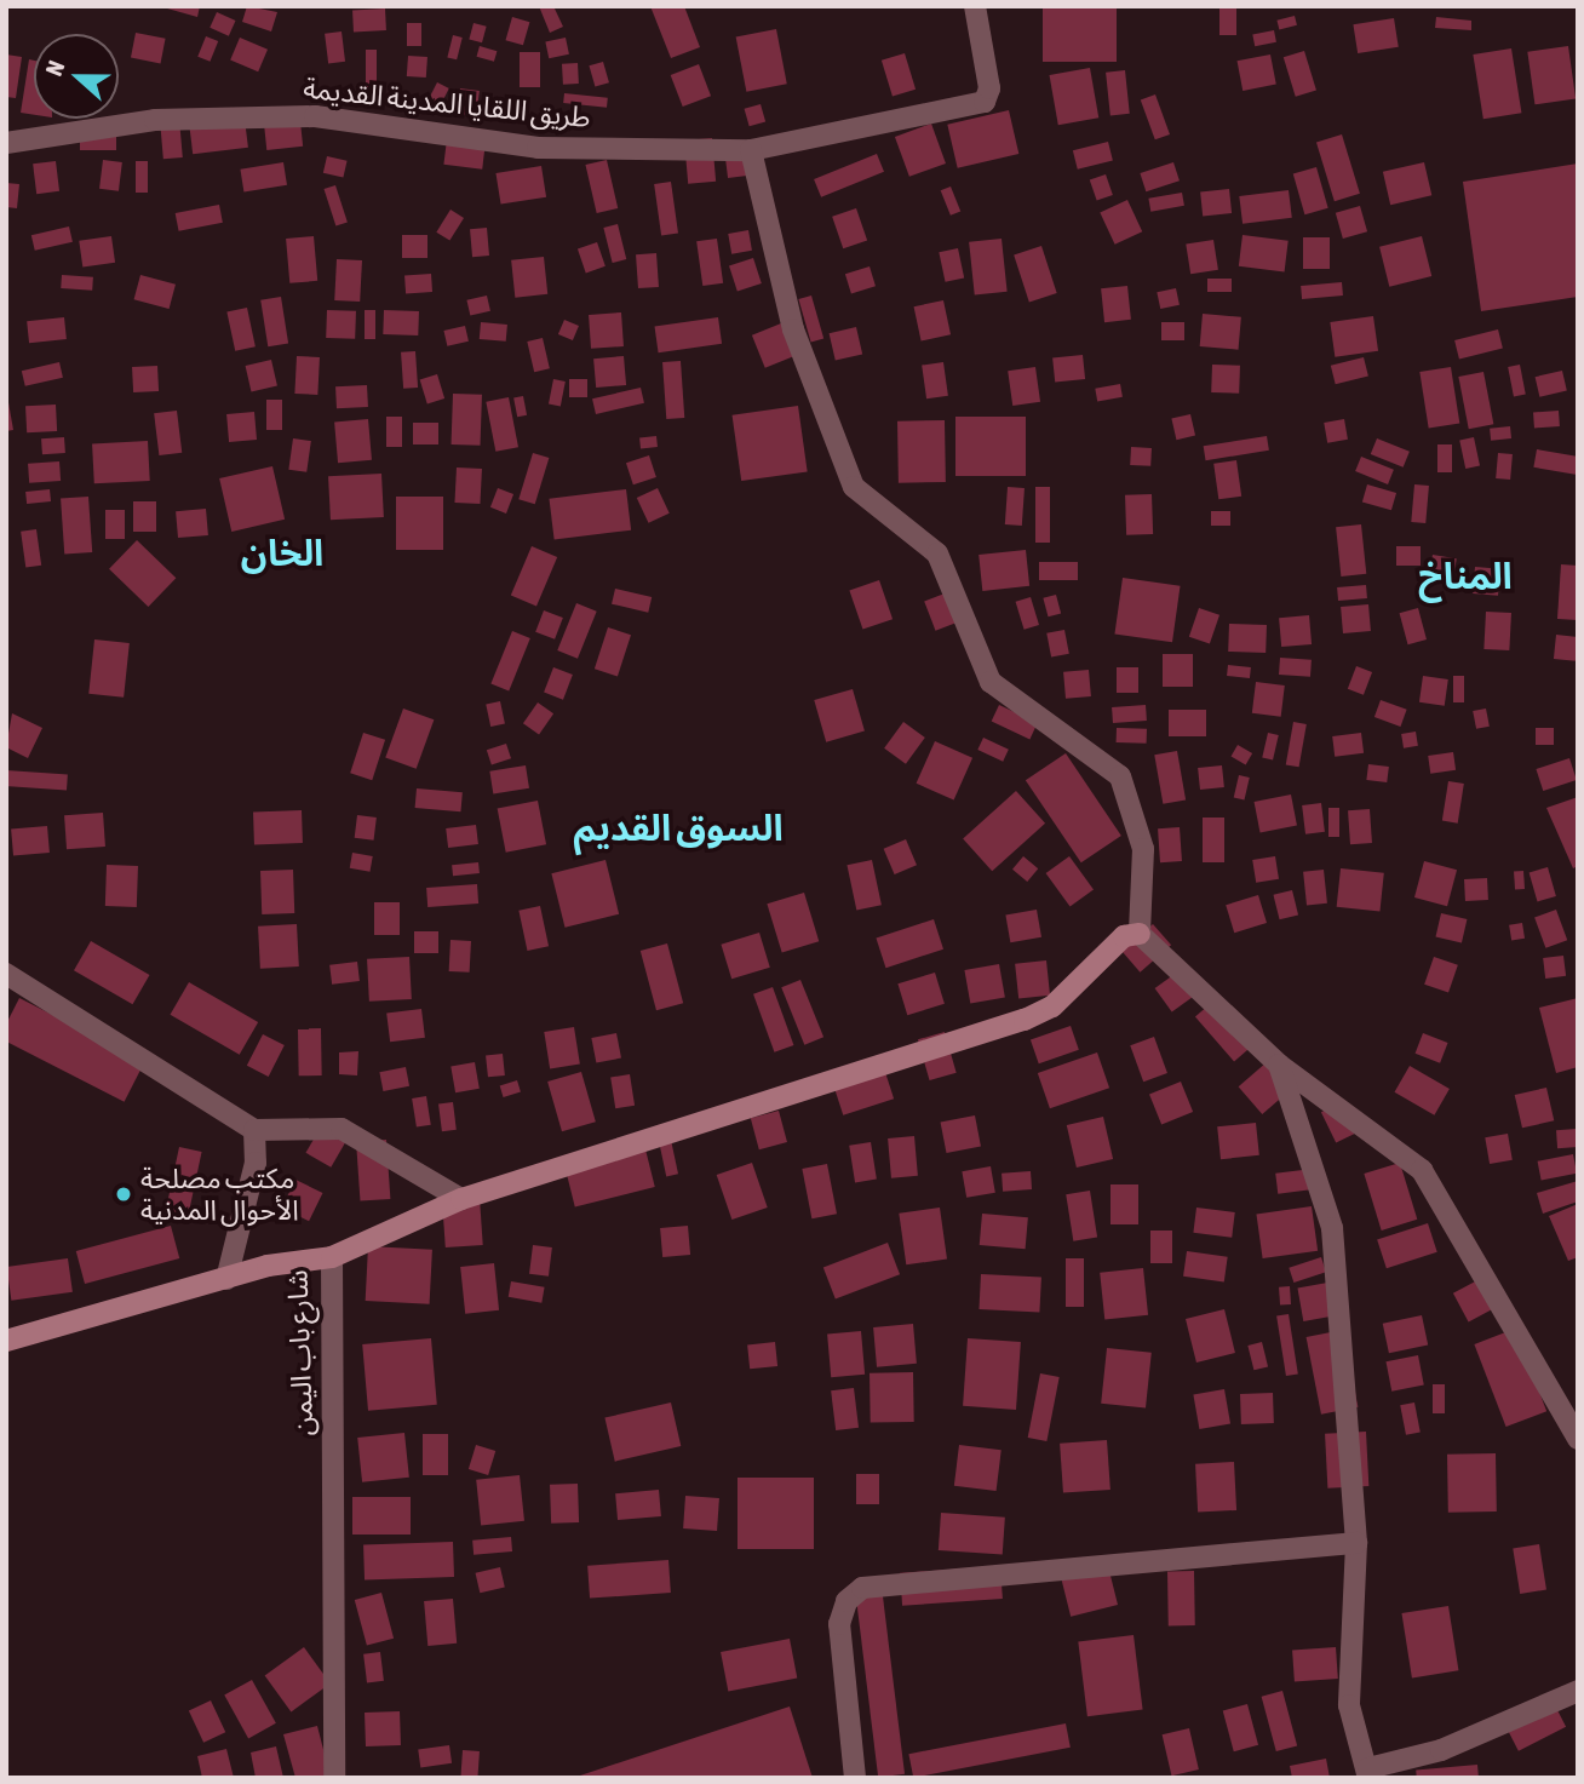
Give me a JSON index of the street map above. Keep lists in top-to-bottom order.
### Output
{
  "streets": {
    "street": ["طريق اللقايا المدينة القديمة", "شارع باب اليمن"]
  },
  "districts": ["الخان", "المناخ", "السوق القديم"],
  "places": ["مكتب مصلحة الأحوال المدنية"],
  "north": "left"
}
